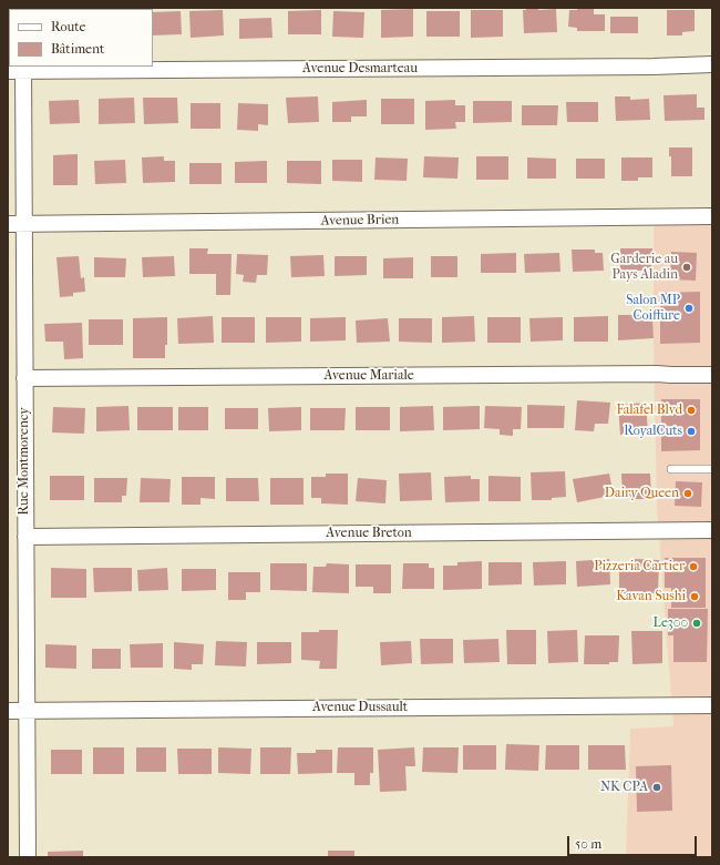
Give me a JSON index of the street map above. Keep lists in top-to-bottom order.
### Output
{
  "streets": {
    "street": [
      "Avenue Desmarteau",
      "Avenue Brien",
      "Avenue Mariale",
      "Rue Montmorency",
      "Avenue Breton",
      "Avenue Dussault"
    ]
  },
  "crossings": [
    ["Avenue Desmarteau", "Rue Montmorency"],
    ["Avenue Brien", "Rue Montmorency"],
    ["Avenue Mariale", "Rue Montmorency"],
    ["Rue Montmorency", "Avenue Breton"],
    ["Rue Montmorency", "Avenue Dussault"]
  ],
  "places": [
    "Garderie au Pays Aladin",
    "Salon MP Coiffure",
    "Falafel Blvd",
    "RoyalCuts",
    "Dairy Queen",
    "Pizzeria Cartier",
    "Kavan Sushi",
    "Le300",
    "NK CPA"
  ],
  "legend": ["Route", "Bâtiment"],
  "scale_bar": "50 m"
}
